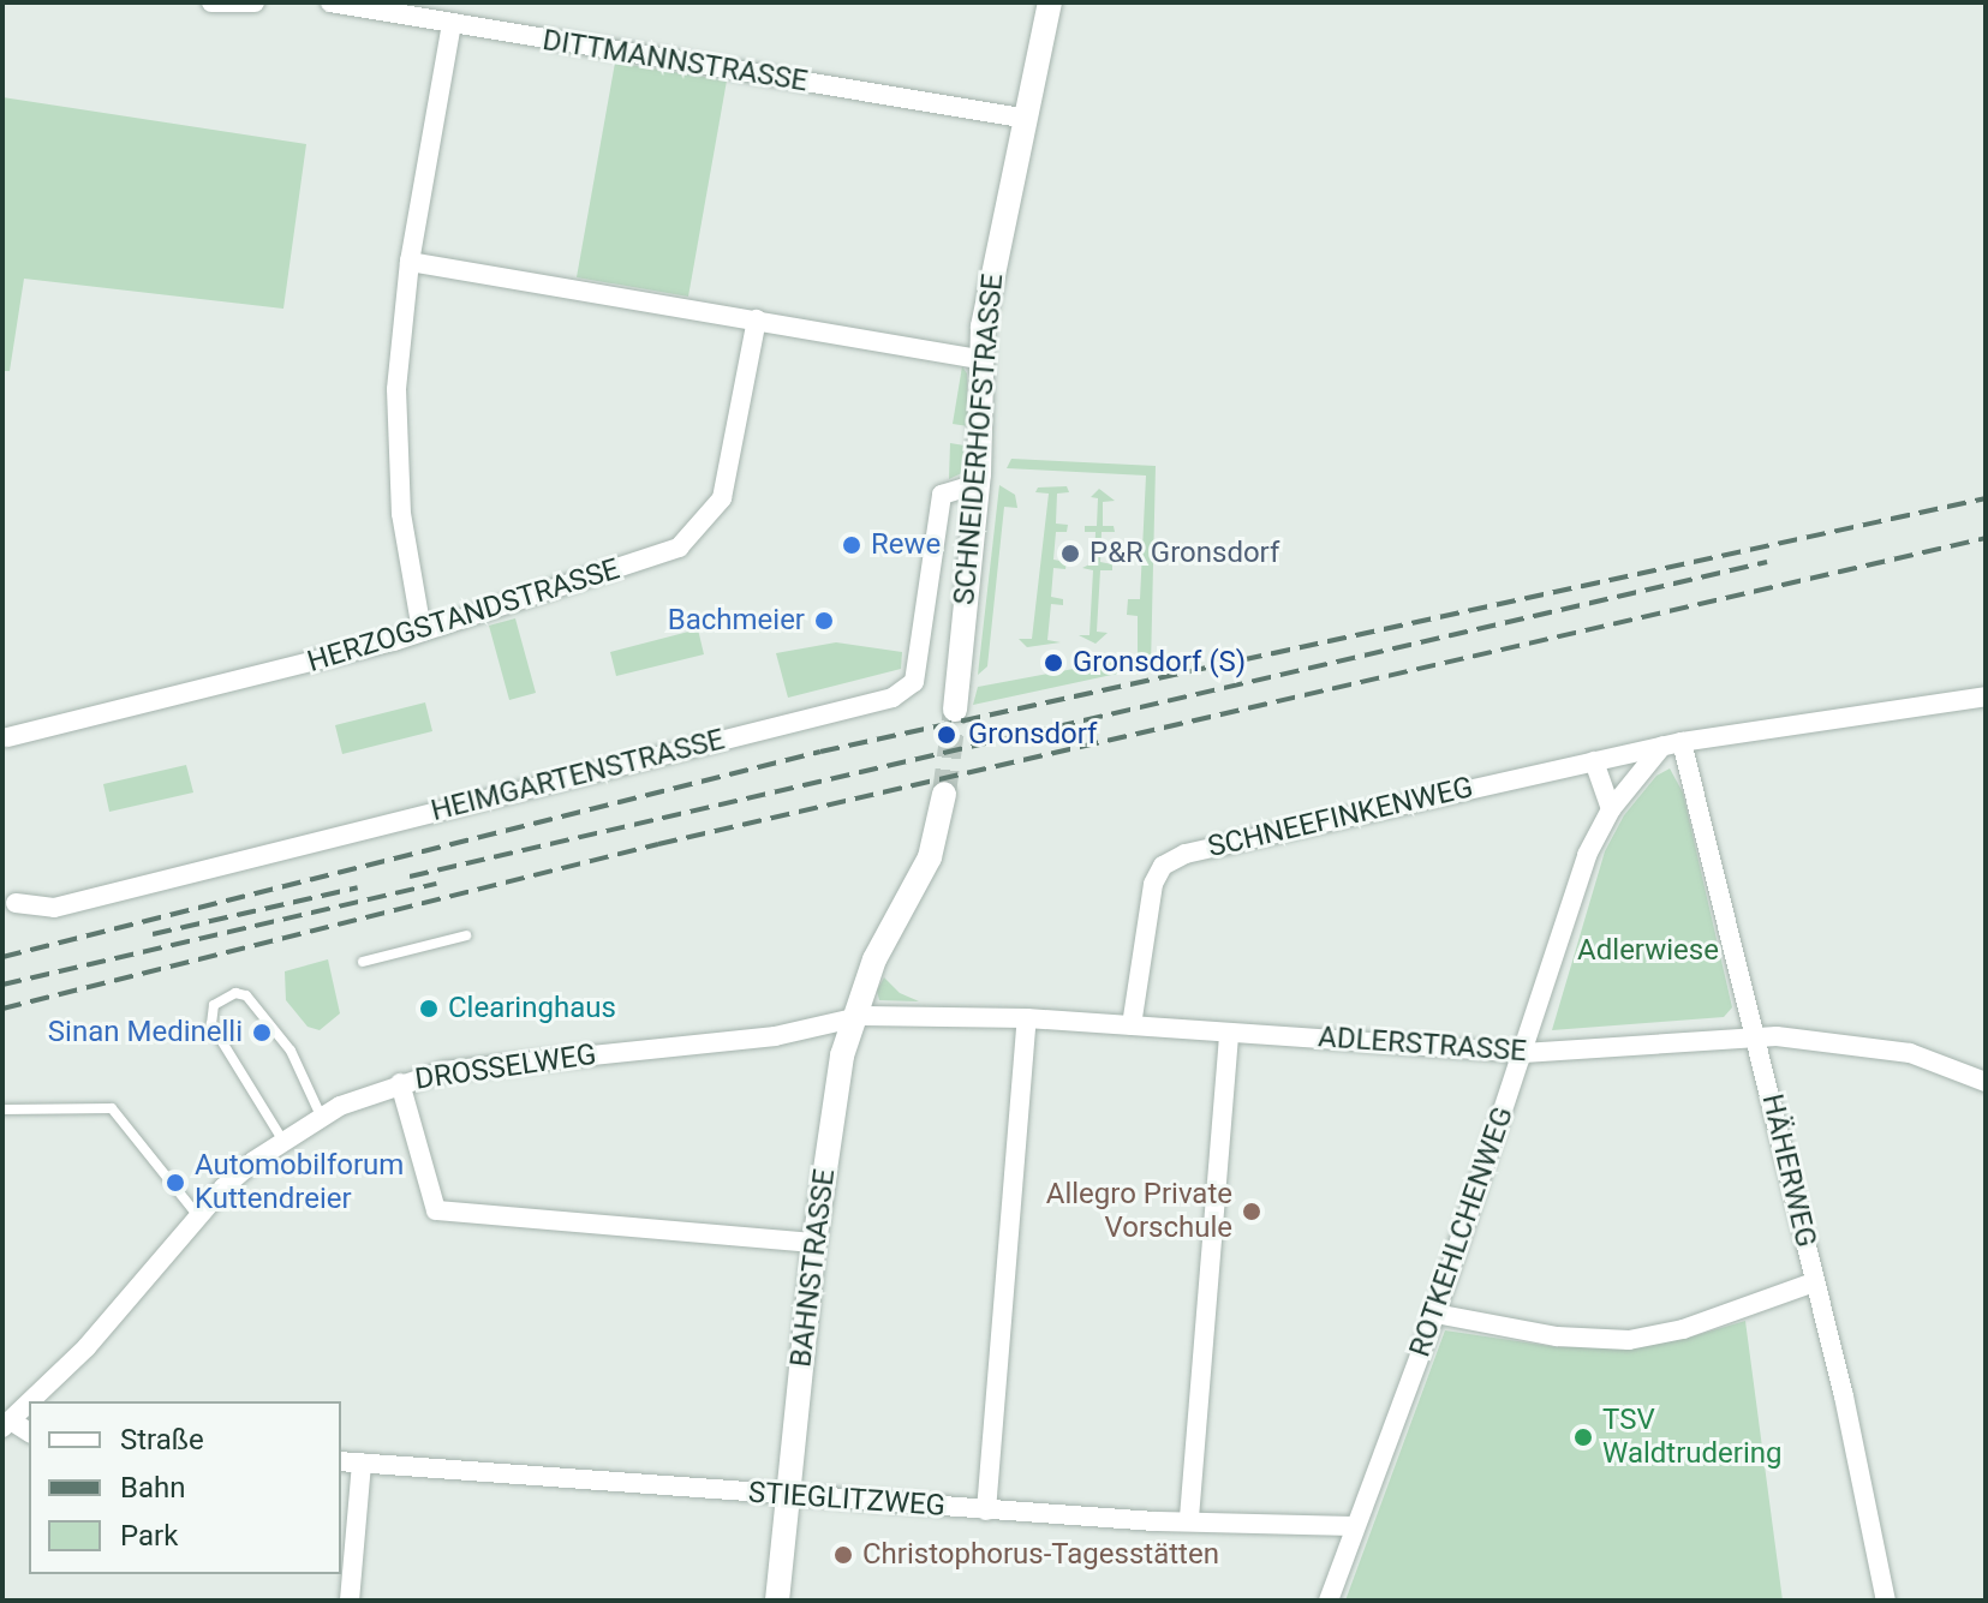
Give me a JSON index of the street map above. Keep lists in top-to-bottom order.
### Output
{
  "streets": {
    "street": [
      "DITTMANNSTRASSE",
      "SCHNEIDERHOFSTRASSE",
      "HERZOGSTANDSTRASSE",
      "HEIMGARTENSTRASSE",
      "SCHNEEFINKENWEG",
      "ADLERSTRASSE",
      "DROSSELWEG",
      "HÄHERWEG",
      "ROTKEHLCHENWEG",
      "BAHNSTRASSE",
      "STIEGLITZWEG"
    ]
  },
  "crossings": [
    ["DITTMANNSTRASSE", "SCHNEIDERHOFSTRASSE"],
    ["SCHNEIDERHOFSTRASSE", "HEIMGARTENSTRASSE"],
    ["SCHNEEFINKENWEG", "ADLERSTRASSE"],
    ["SCHNEEFINKENWEG", "HÄHERWEG"],
    ["SCHNEEFINKENWEG", "ROTKEHLCHENWEG"],
    ["ADLERSTRASSE", "DROSSELWEG"],
    ["ADLERSTRASSE", "HÄHERWEG"],
    ["ADLERSTRASSE", "ROTKEHLCHENWEG"],
    ["ADLERSTRASSE", "BAHNSTRASSE"],
    ["DROSSELWEG", "BAHNSTRASSE"],
    ["HÄHERWEG", "ROTKEHLCHENWEG"],
    ["ROTKEHLCHENWEG", "STIEGLITZWEG"],
    ["BAHNSTRASSE", "STIEGLITZWEG"]
  ],
  "parks": ["Adlerwiese"],
  "places": [
    "Rewe",
    "P&R Gronsdorf",
    "Bachmeier",
    "Gronsdorf (S)",
    "Gronsdorf",
    "Clearinghaus",
    "Sinan Medinelli",
    "Automobilforum Kuttendreier",
    "Allegro Private Vorschule",
    "TSV Waldtrudering",
    "Christophorus-Tagesstätten"
  ],
  "legend": ["Straße", "Bahn", "Park"]
}
